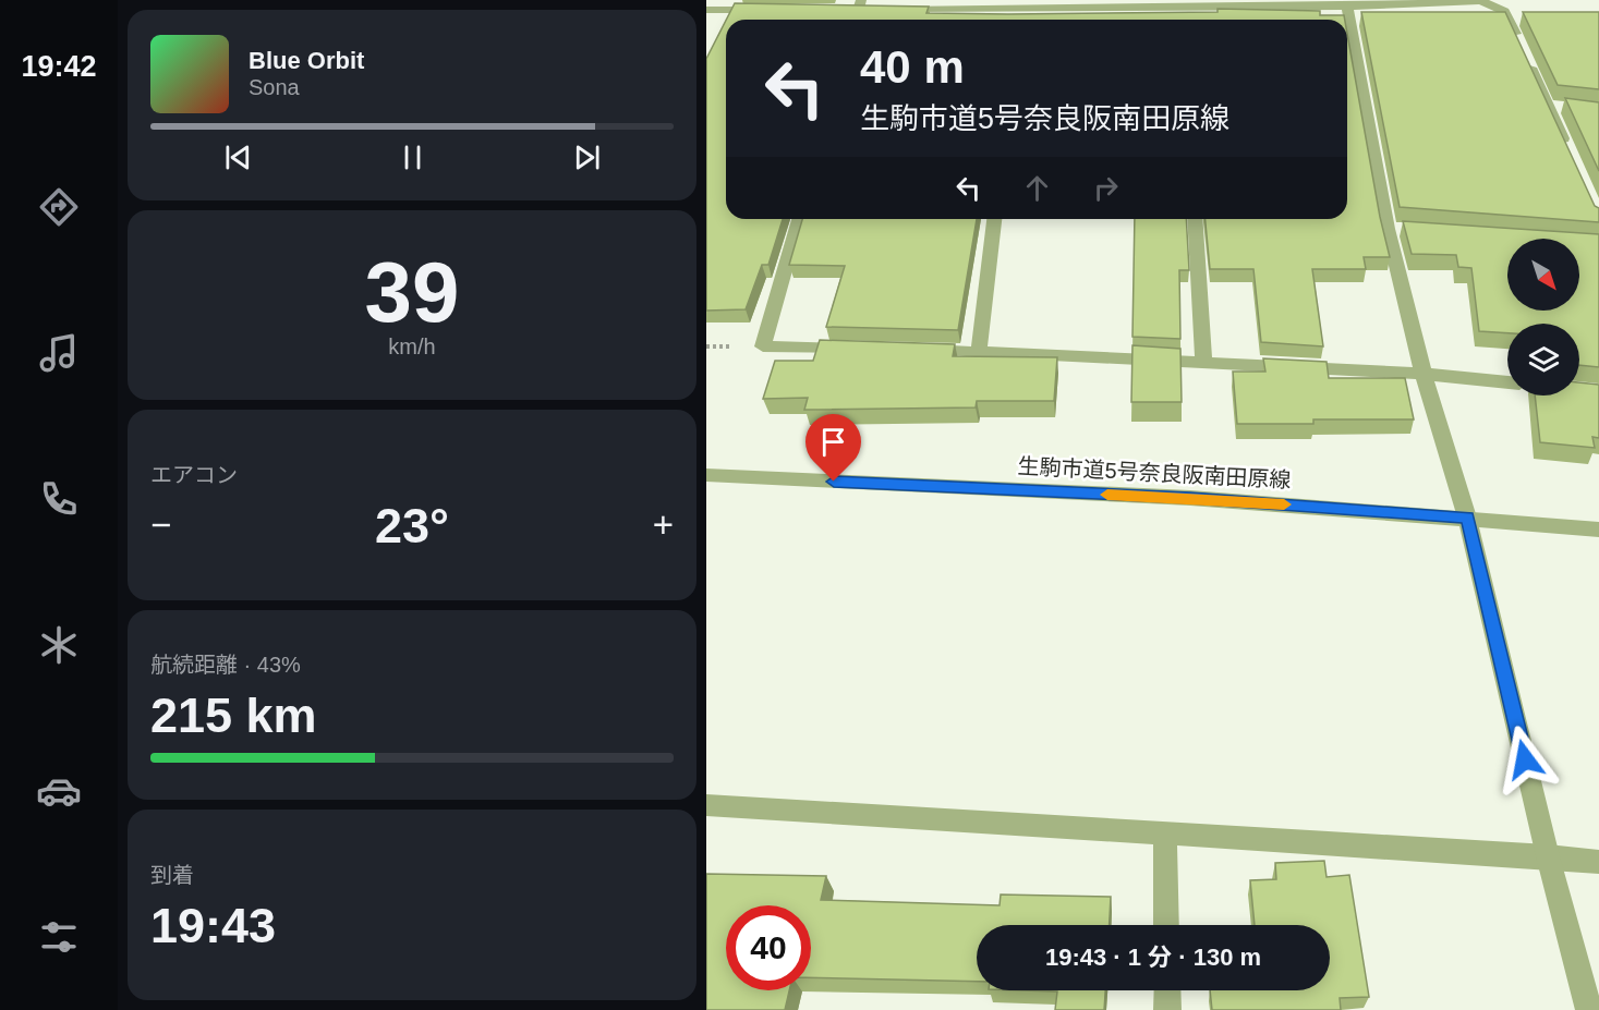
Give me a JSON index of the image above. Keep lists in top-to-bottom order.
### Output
{
  "streets": {
    "street": ["生駒市道5号奈良阪南田原線"]
  },
  "north": "bottom right",
  "page": {
    "tabs": "19:42",
    "turn": ["40 m", "生駒市道5号奈良阪南田原線"],
    "song": ["Blue Orbit", "Sona"],
    "tile": [
      ["39", "km/h"],
      "エアコン",
      ["航続距離 · 43%", "215 km"],
      ["到着", "19:43"]
    ],
    "heat": ["−", "23°", "+"],
    "limit": "40",
    "trip": "19:43 · 1 分 · 130 m"
  }
}
